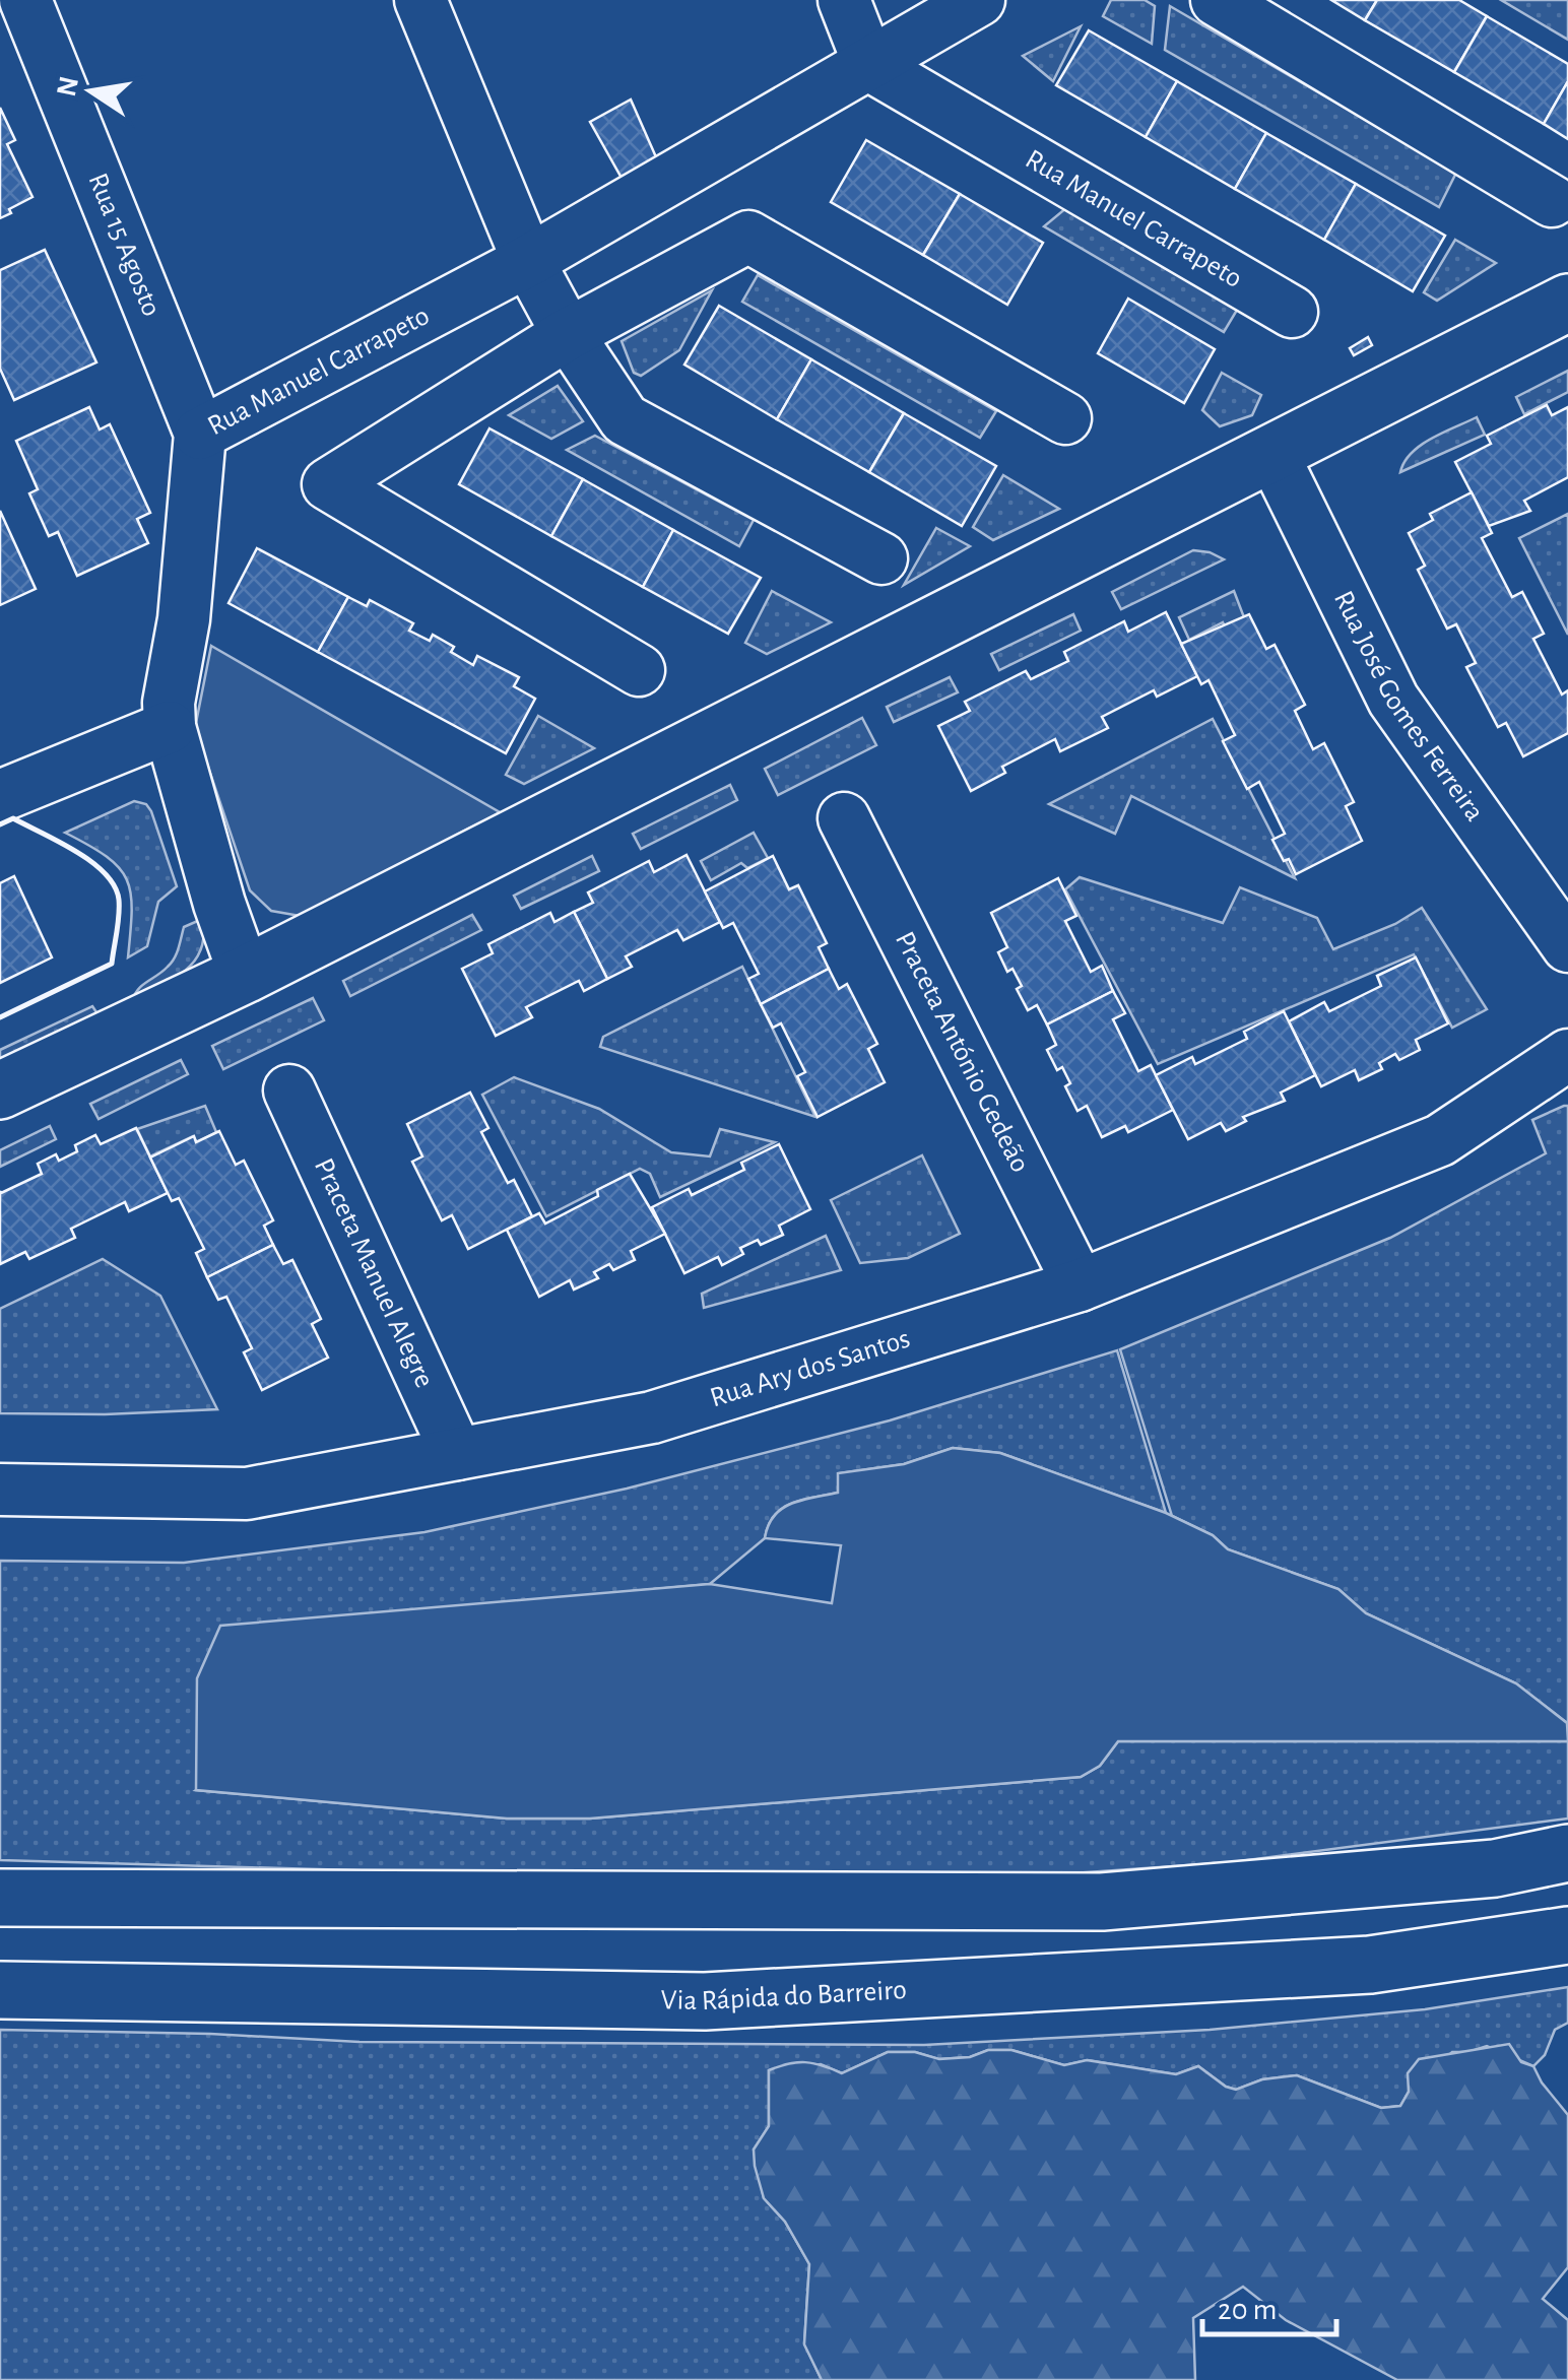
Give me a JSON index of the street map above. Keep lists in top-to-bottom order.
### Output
{
  "streets": {
    "main road": ["Via Rápida do Barreiro"],
    "street": [
      "Rua Manuel Carrapeto",
      "Rua 15 Agosto",
      "Rua José Gomes Ferreira",
      "Praceta António Gedeão",
      "Praceta Manuel Alegre",
      "Rua Ary dos Santos"
    ]
  },
  "crossings": [
    ["Rua Manuel Carrapeto", "Rua 15 Agosto"],
    ["Praceta António Gedeão", "Rua Ary dos Santos"],
    ["Praceta Manuel Alegre", "Rua Ary dos Santos"]
  ],
  "scale_bar": "20 m",
  "north": "left"
}
